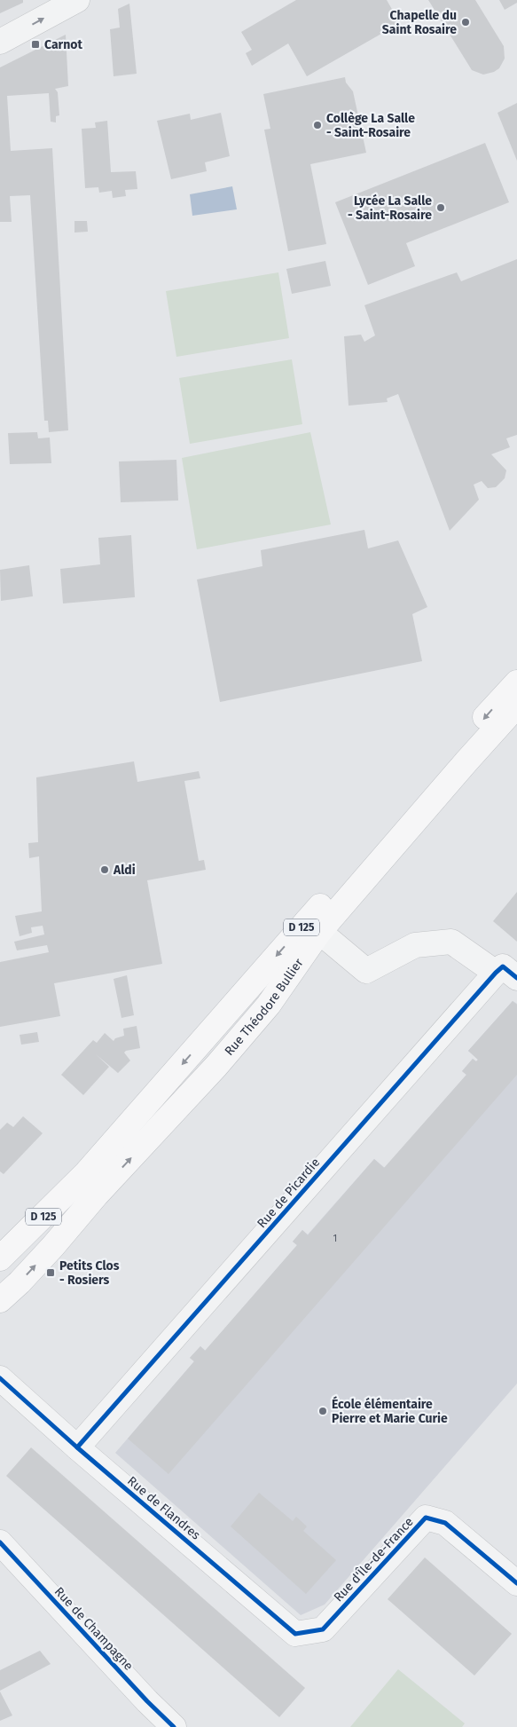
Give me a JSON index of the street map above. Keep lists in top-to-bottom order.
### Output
{
  "streets": {
    "main road": ["D 125", "Rue Théodore Bullier"],
    "street": [
      "Rue de Picardie",
      "Rue de Flandres",
      "Rue d'Île-de-France",
      "Rue de Champagne"
    ]
  },
  "crossings": [
    ["Rue de Picardie", "Rue de Flandres"],
    ["Rue de Flandres", "Rue d'Île-de-France"]
  ],
  "places": {
    "other": [
      "Chapelle du Saint Rosaire",
      "Collège La Salle - Saint-Rosaire",
      "Lycée La Salle - Saint-Rosaire",
      "Aldi",
      "École élémentaire Pierre et Marie Curie"
    ],
    "transit": ["Carnot", "Petits Clos - Rosiers"]
  },
  "house_numbers": ["1"]
}
